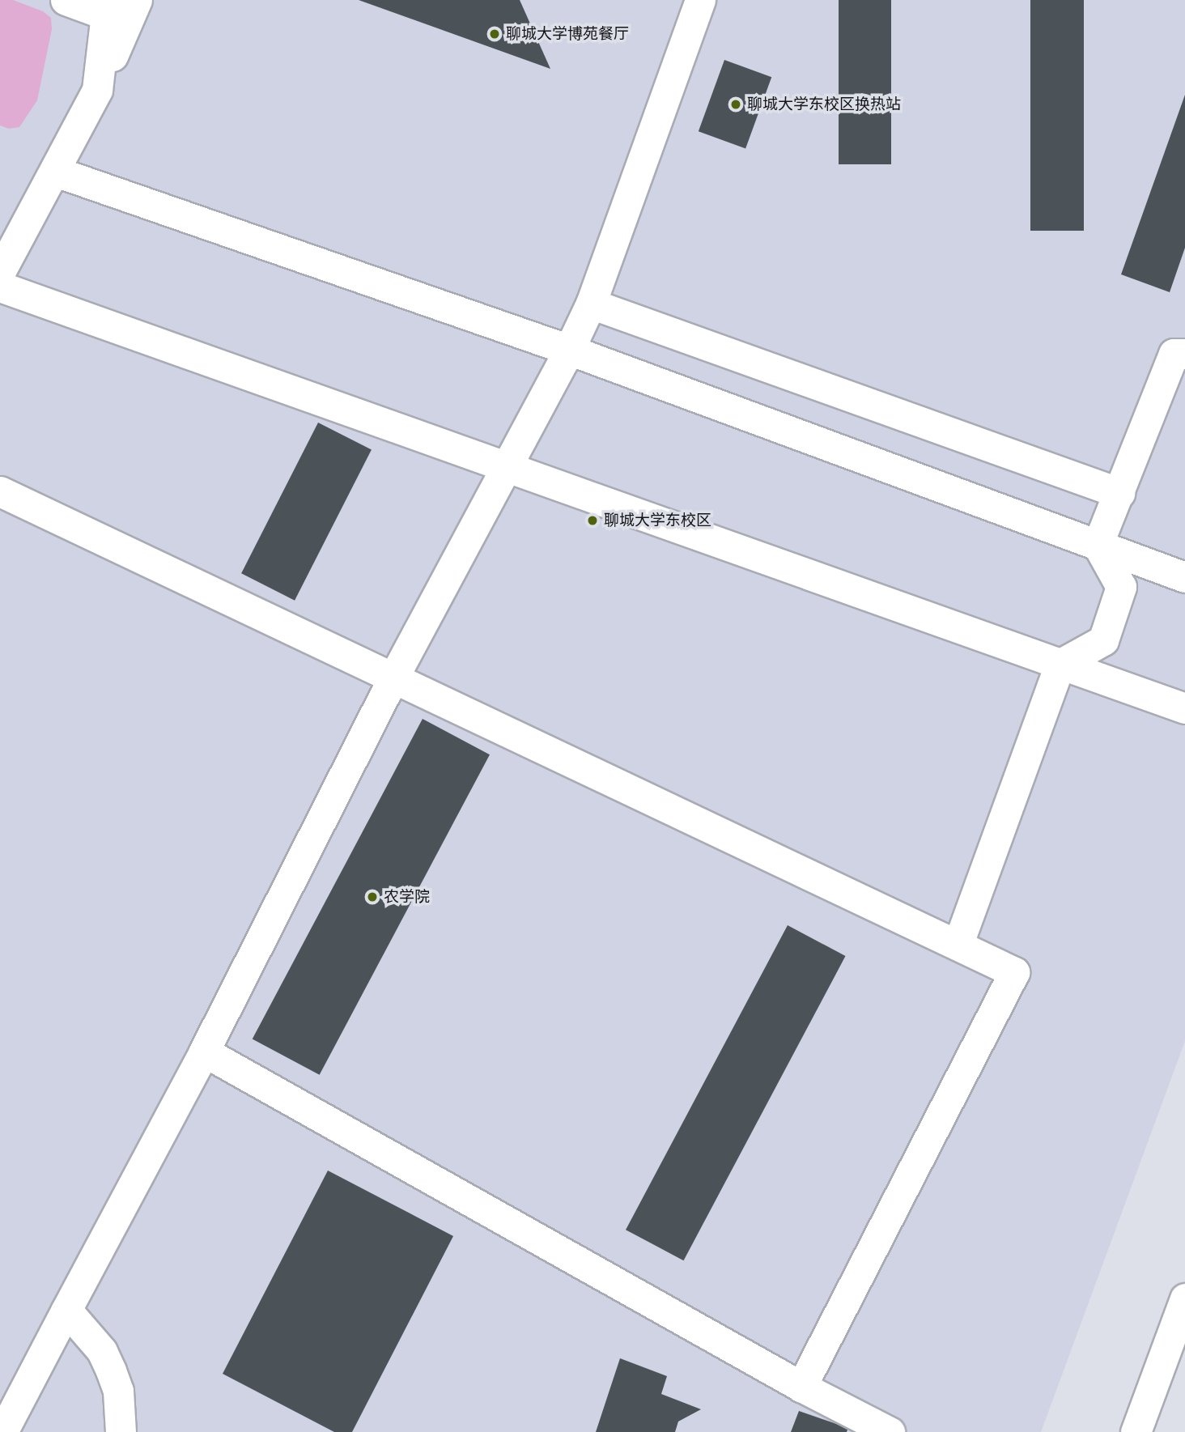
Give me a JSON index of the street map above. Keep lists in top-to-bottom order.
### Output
{
  "places": [
    "聊城大学博苑餐厅",
    "聊城大学东校区换热站",
    "聊城大学东校区",
    "农学院"
  ]
}
